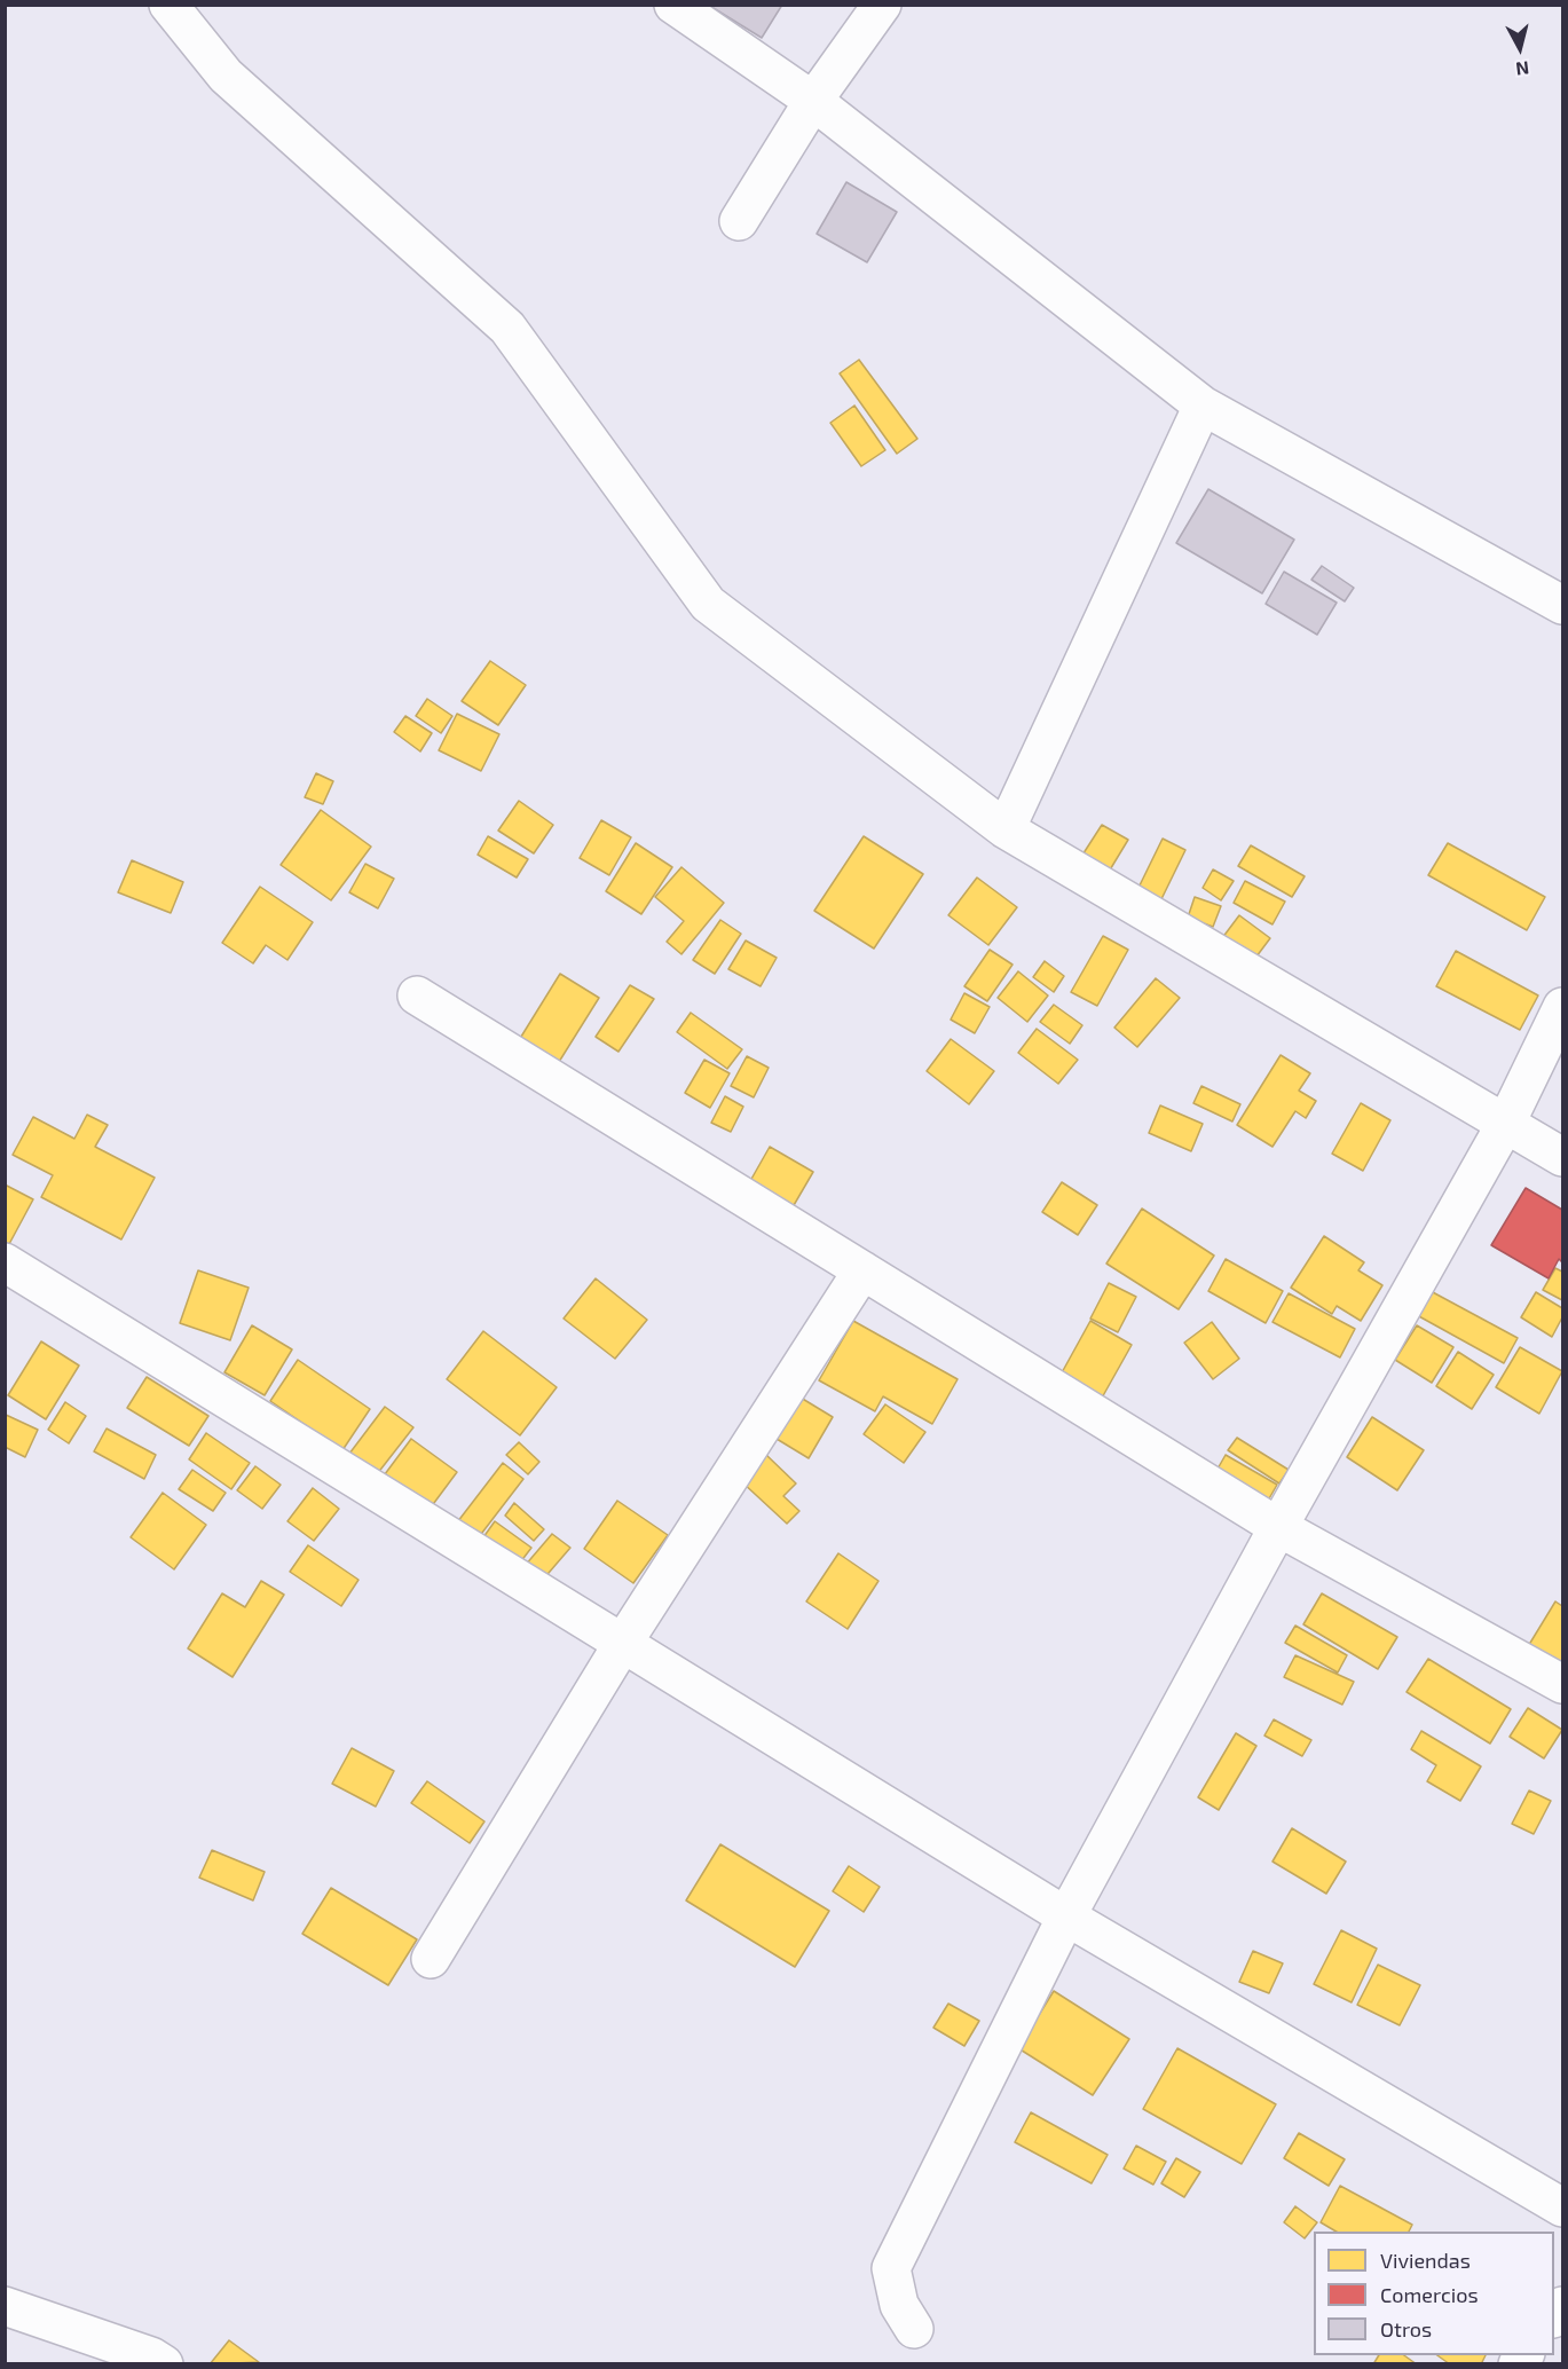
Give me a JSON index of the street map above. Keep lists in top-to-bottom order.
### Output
{
  "legend": ["Viviendas", "Comercios", "Otros"],
  "north": "bottom"
}
